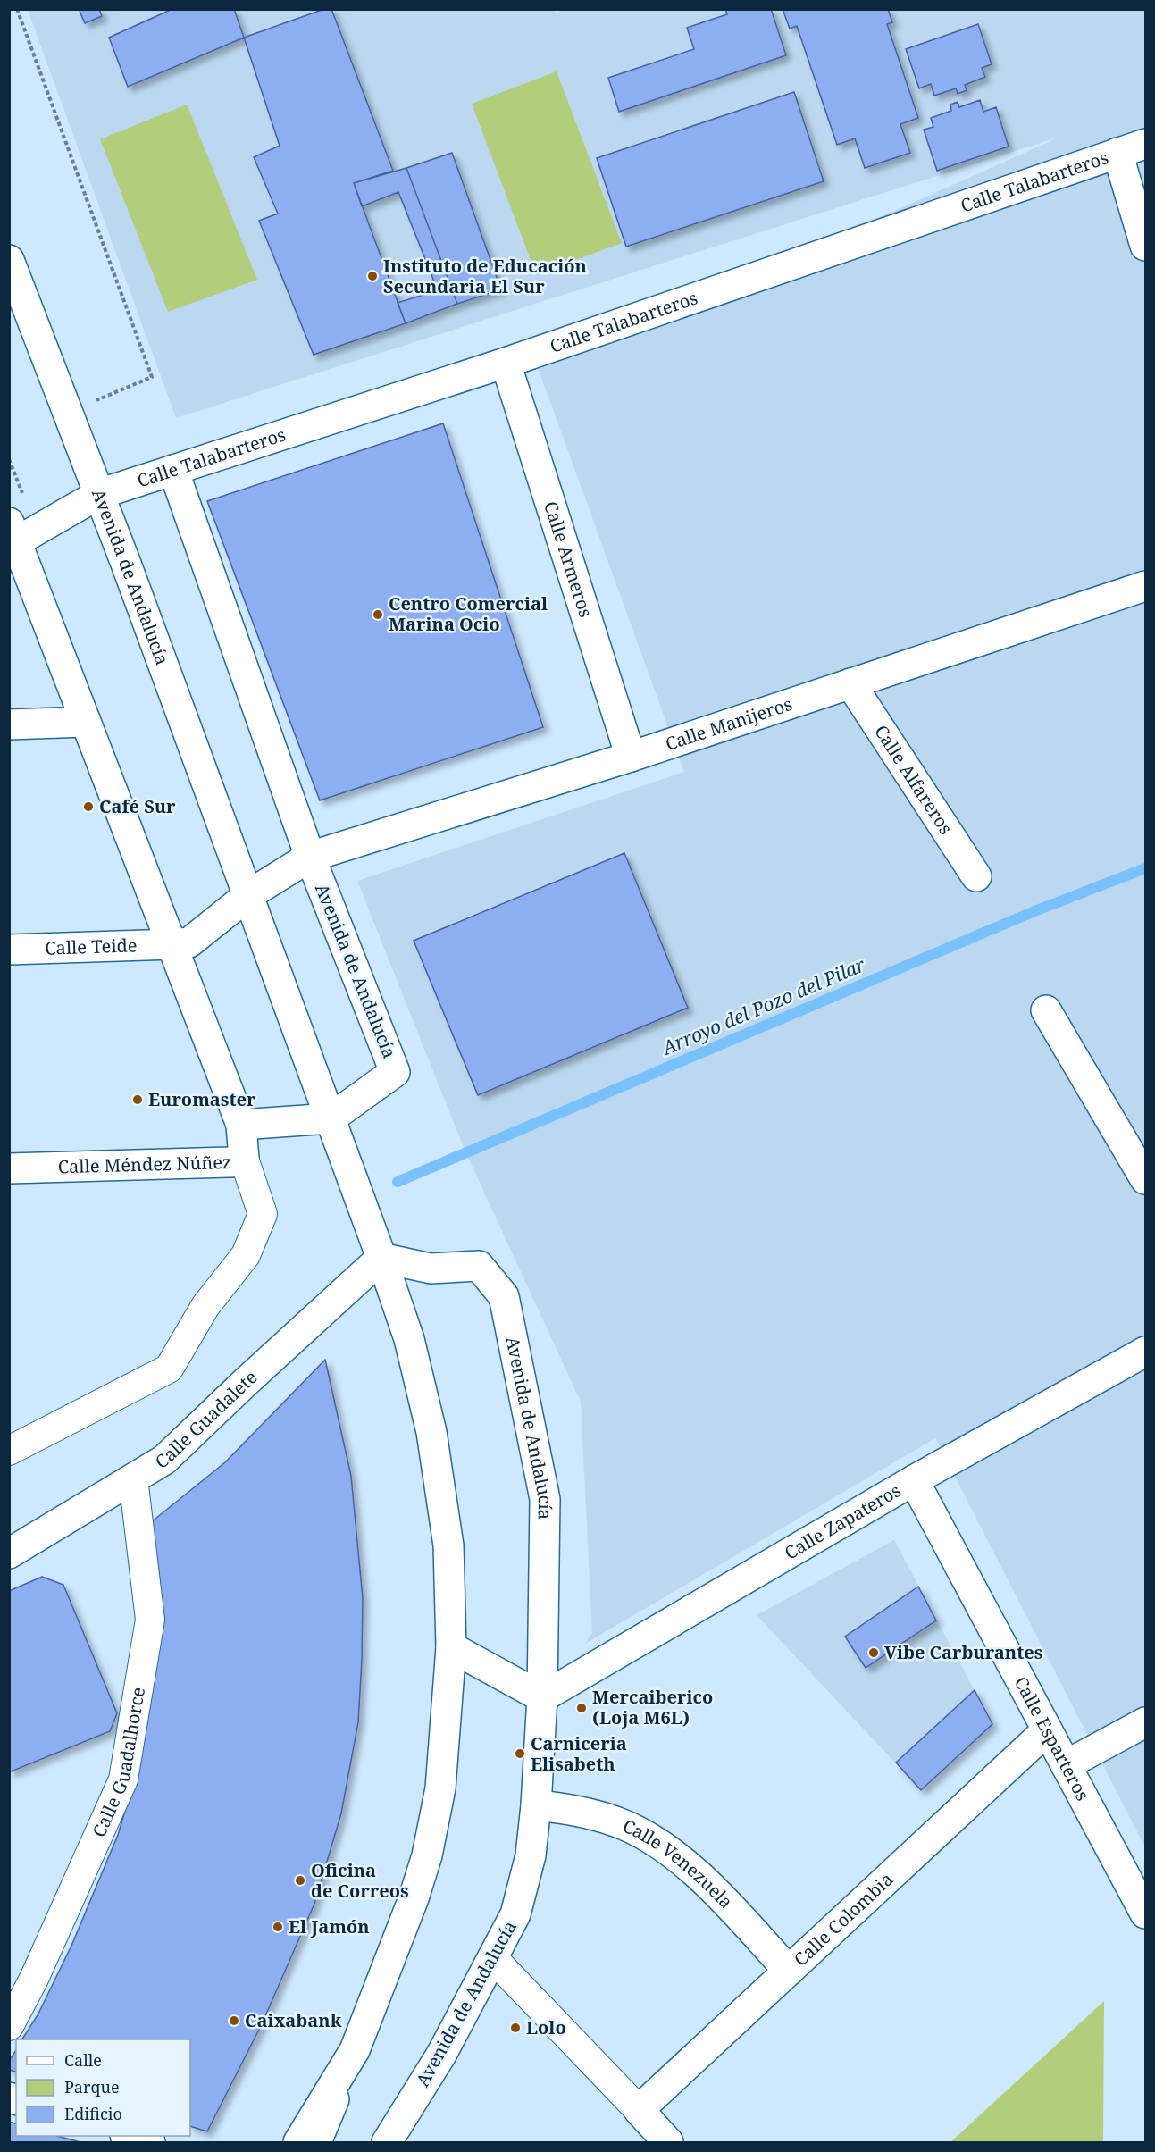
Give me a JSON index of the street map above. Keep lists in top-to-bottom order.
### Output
{
  "streets": {
    "main road": [
      "Calle Talabarteros",
      "Calle Armeros",
      "Avenida de Andalucía",
      "Calle Manijeros",
      "Calle Alfareros",
      "Calle Teide",
      "Calle Méndez Núñez",
      "Calle Guadalete",
      "Calle Zapateros",
      "Calle Esparteros",
      "Calle Venezuela",
      "Calle Colombia"
    ],
    "street": ["Calle Guadalhorce"]
  },
  "crossings": [
    ["Calle Talabarteros", "Calle Armeros"],
    ["Calle Talabarteros", "Avenida de Andalucía"],
    ["Calle Armeros", "Calle Manijeros"],
    ["Avenida de Andalucía", "Calle Manijeros"],
    ["Avenida de Andalucía", "Calle Guadalete"],
    ["Avenida de Andalucía", "Calle Zapateros"],
    ["Avenida de Andalucía", "Calle Venezuela"],
    ["Calle Manijeros", "Calle Alfareros"],
    ["Calle Guadalete", "Calle Guadalhorce"],
    ["Calle Zapateros", "Calle Esparteros"],
    ["Calle Esparteros", "Calle Colombia"],
    ["Calle Venezuela", "Calle Colombia"]
  ],
  "water": ["Arroyo del Pozo del Pilar"],
  "places": [
    "Instituto de Educación Secundaria El Sur",
    "Centro Comercial Marina Ocio",
    "Café Sur",
    "Euromaster",
    "Vibe Carburantes",
    "Mercaiberico (Loja M6L)",
    "Carniceria Elisabeth",
    "Oficina de Correos",
    "El Jamón",
    "Caixabank",
    "Lolo"
  ],
  "legend": ["Calle", "Parque", "Edificio"]
}
